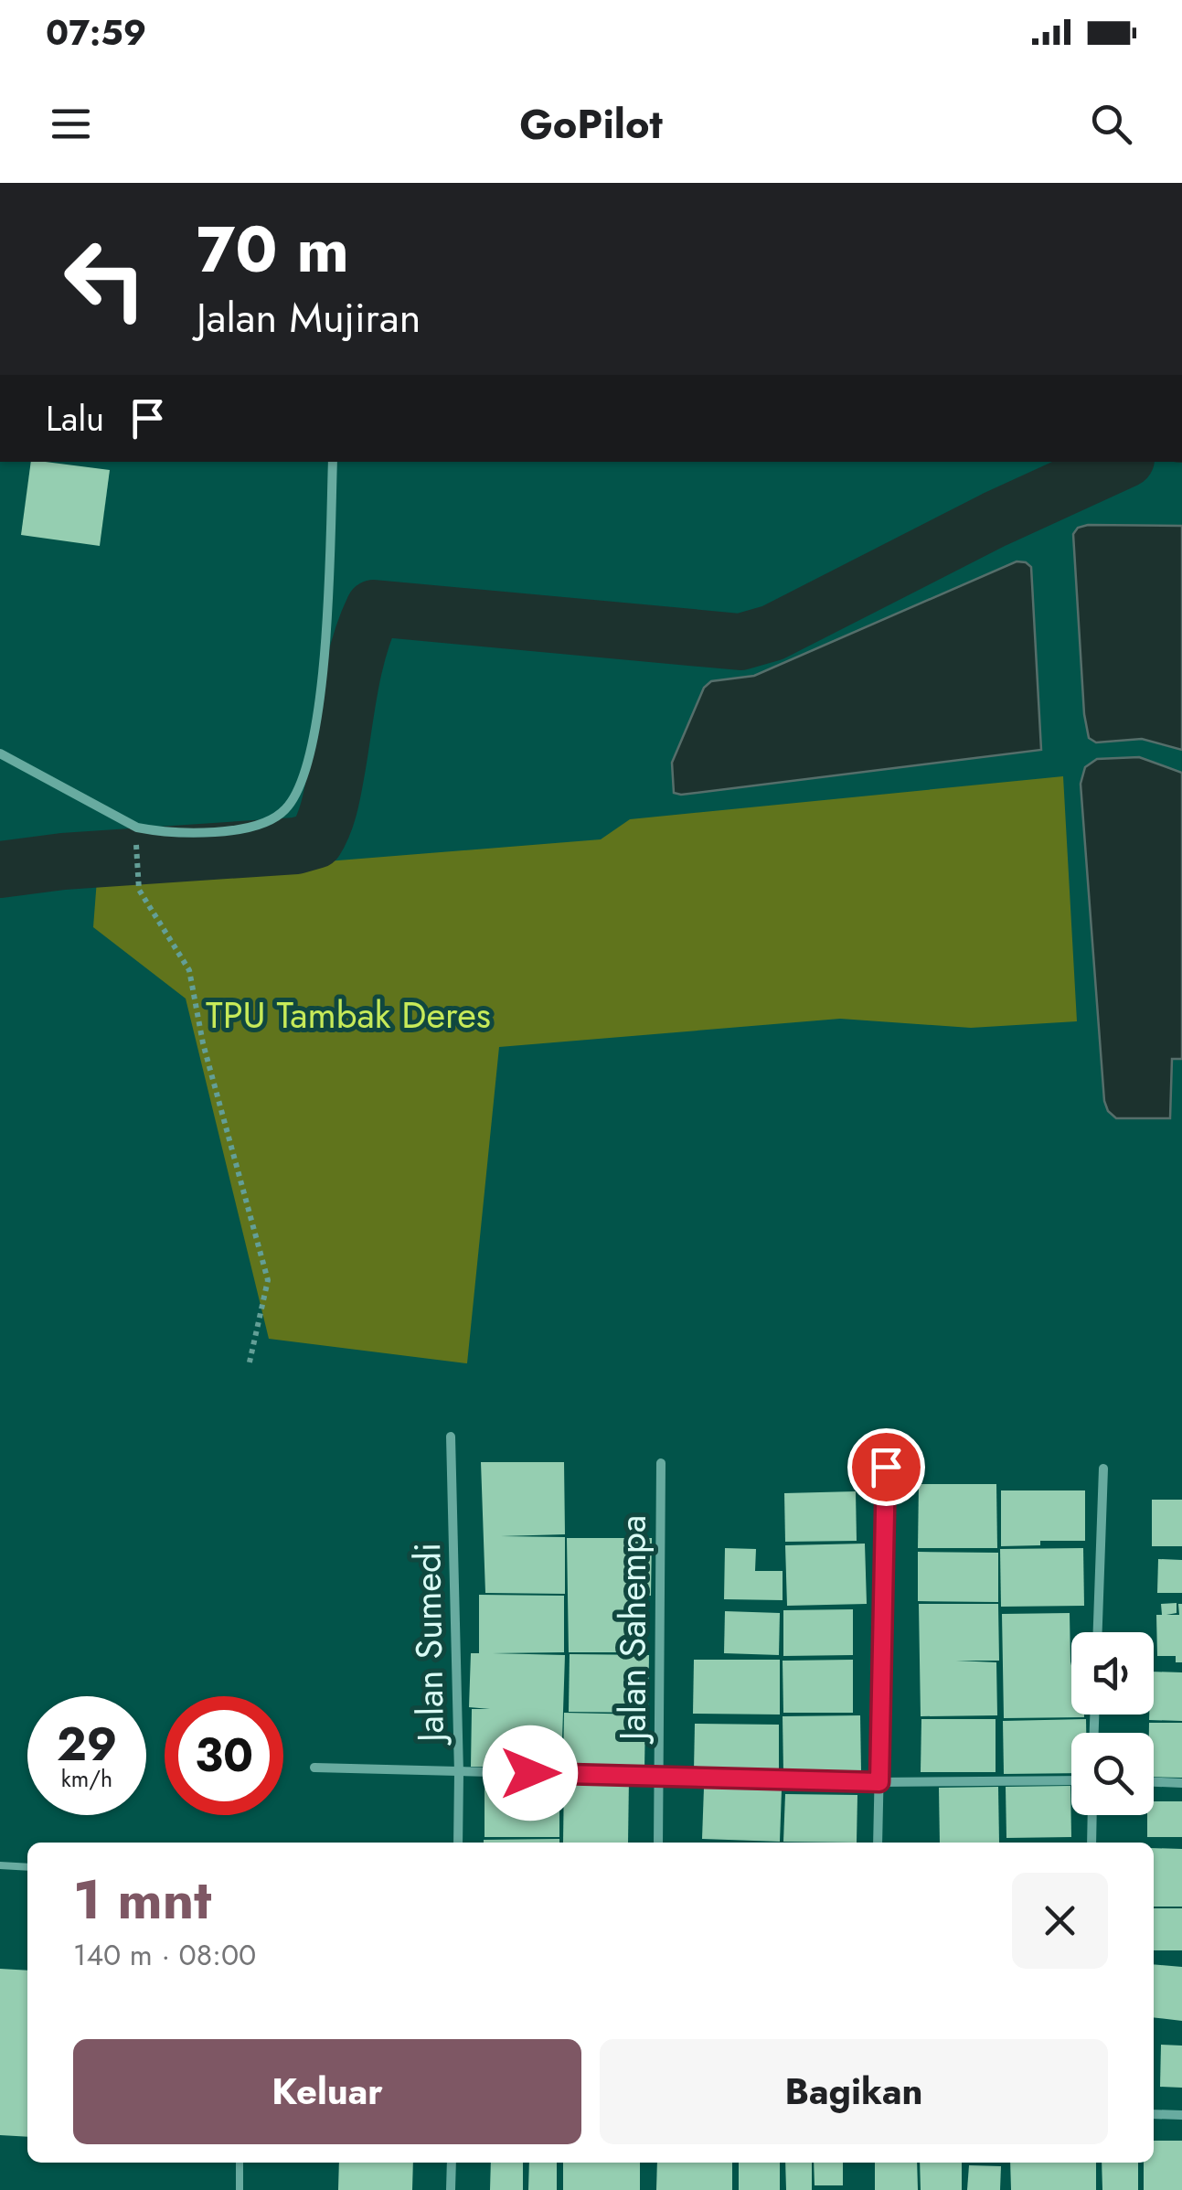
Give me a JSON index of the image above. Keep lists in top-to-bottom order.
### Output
{
  "streets": {
    "street": ["Jalan Sahempa", "Jalan Sumedi"]
  },
  "parks": ["TPU Tambak Deres"],
  "page": {
    "status": "07:59",
    "header": "GoPilot",
    "turn": ["70 m", "Jalan Mujiran"],
    "then": "Lalu",
    "speed": "29 km/h",
    "limit": "30",
    "heading": ["1 mnt", "140 m · 08:00"],
    "buttons": ["Keluar", "Bagikan"]
  }
}
